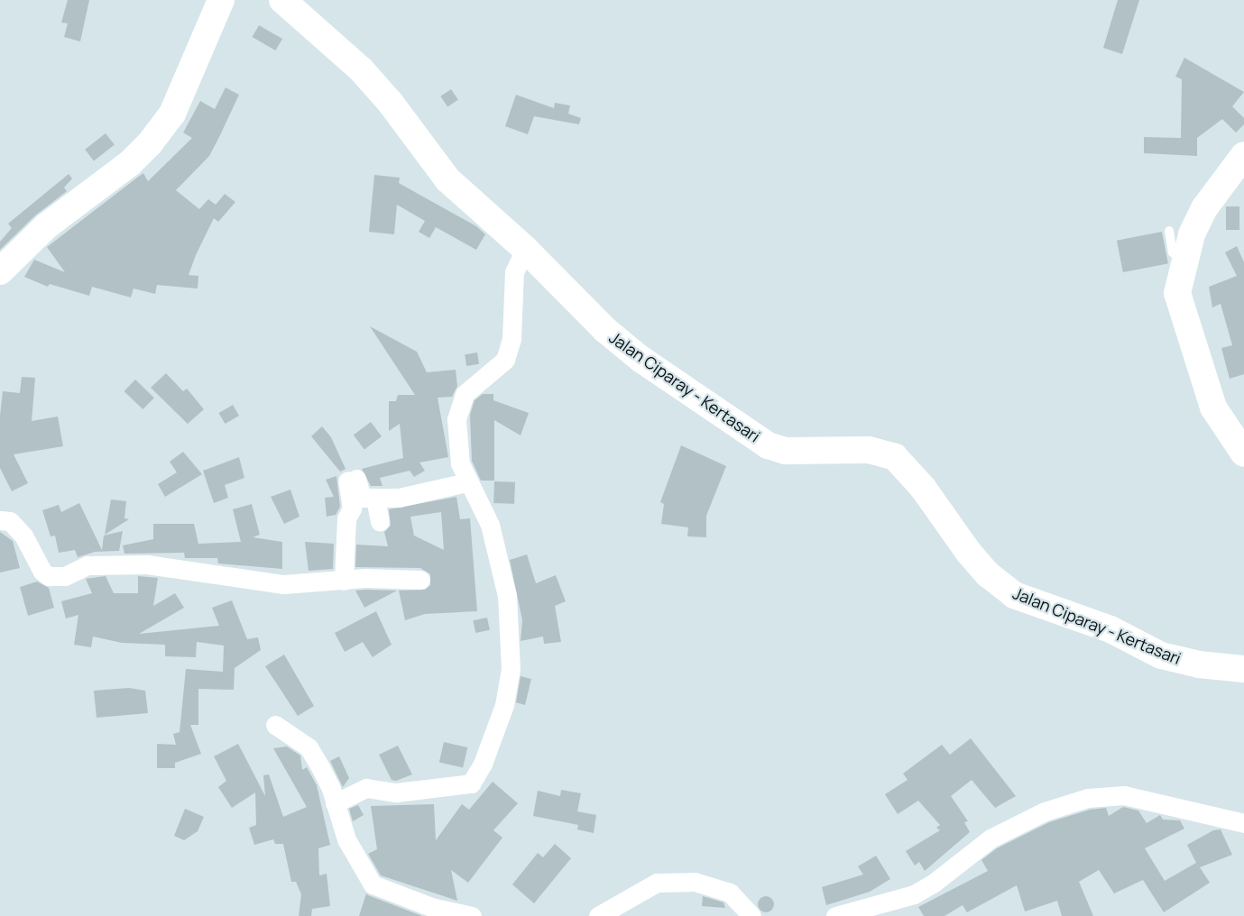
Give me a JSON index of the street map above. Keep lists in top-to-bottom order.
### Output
{
  "streets": {
    "main road": ["Jalan Ciparay - Kertasari"]
  }
}
